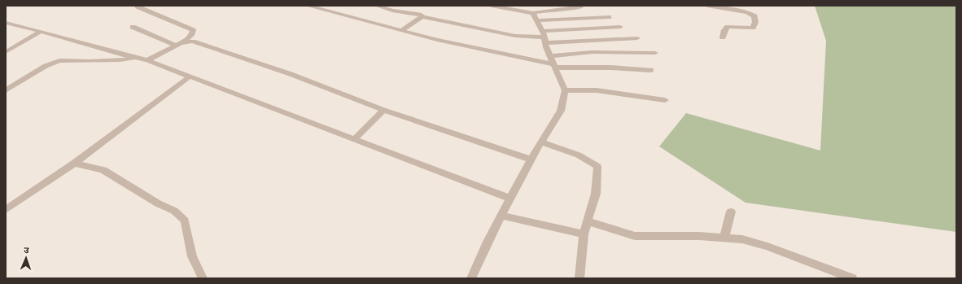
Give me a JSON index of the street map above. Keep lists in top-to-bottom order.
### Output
{
  "north": "top"
}
